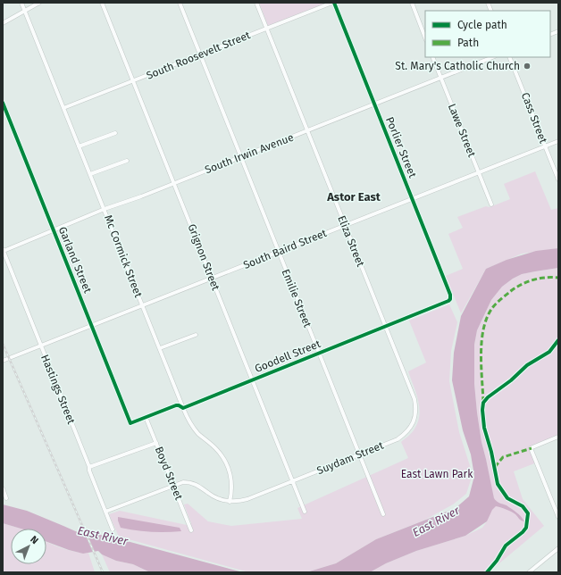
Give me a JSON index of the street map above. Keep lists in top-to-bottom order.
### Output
{
  "streets": {
    "street": [
      "South Roosevelt Street",
      "Cass Street",
      "Lawe Street",
      "Porlier Street",
      "South Irwin Avenue",
      "Eliza Street",
      "South Baird Street",
      "Mc Cormick Street",
      "Grignon Street",
      "Garland Street",
      "Emilie Street",
      "Goodell Street",
      "Hastings Street",
      "Suydam Street",
      "Boyd Street"
    ]
  },
  "crossings": [
    ["South Roosevelt Street", "Porlier Street"],
    ["South Roosevelt Street", "Eliza Street"],
    ["South Roosevelt Street", "Mc Cormick Street"],
    ["South Roosevelt Street", "Grignon Street"],
    ["South Roosevelt Street", "Emilie Street"],
    ["Cass Street", "South Baird Street"],
    ["Lawe Street", "South Irwin Avenue"],
    ["Lawe Street", "South Baird Street"],
    ["Porlier Street", "South Irwin Avenue"],
    ["Porlier Street", "South Baird Street"],
    ["Porlier Street", "Goodell Street"],
    ["South Irwin Avenue", "Eliza Street"],
    ["South Irwin Avenue", "Mc Cormick Street"],
    ["South Irwin Avenue", "Grignon Street"],
    ["South Irwin Avenue", "Garland Street"],
    ["South Irwin Avenue", "Emilie Street"],
    ["South Irwin Avenue", "Hastings Street"],
    ["Eliza Street", "South Baird Street"],
    ["Eliza Street", "Goodell Street"],
    ["Eliza Street", "Suydam Street"],
    ["South Baird Street", "Mc Cormick Street"],
    ["South Baird Street", "Grignon Street"],
    ["South Baird Street", "Garland Street"],
    ["South Baird Street", "Emilie Street"],
    ["South Baird Street", "Hastings Street"],
    ["Mc Cormick Street", "Goodell Street"],
    ["Mc Cormick Street", "Suydam Street"],
    ["Grignon Street", "Goodell Street"],
    ["Grignon Street", "Suydam Street"],
    ["Garland Street", "Goodell Street"],
    ["Emilie Street", "Goodell Street"],
    ["Emilie Street", "Suydam Street"],
    ["Goodell Street", "Boyd Street"]
  ],
  "districts": ["Astor East"],
  "water": ["East River"],
  "parks": ["East Lawn Park"],
  "places": ["St. Mary's Catholic Church"],
  "legend": ["Cycle path", "Path"],
  "north": "top right"
}
